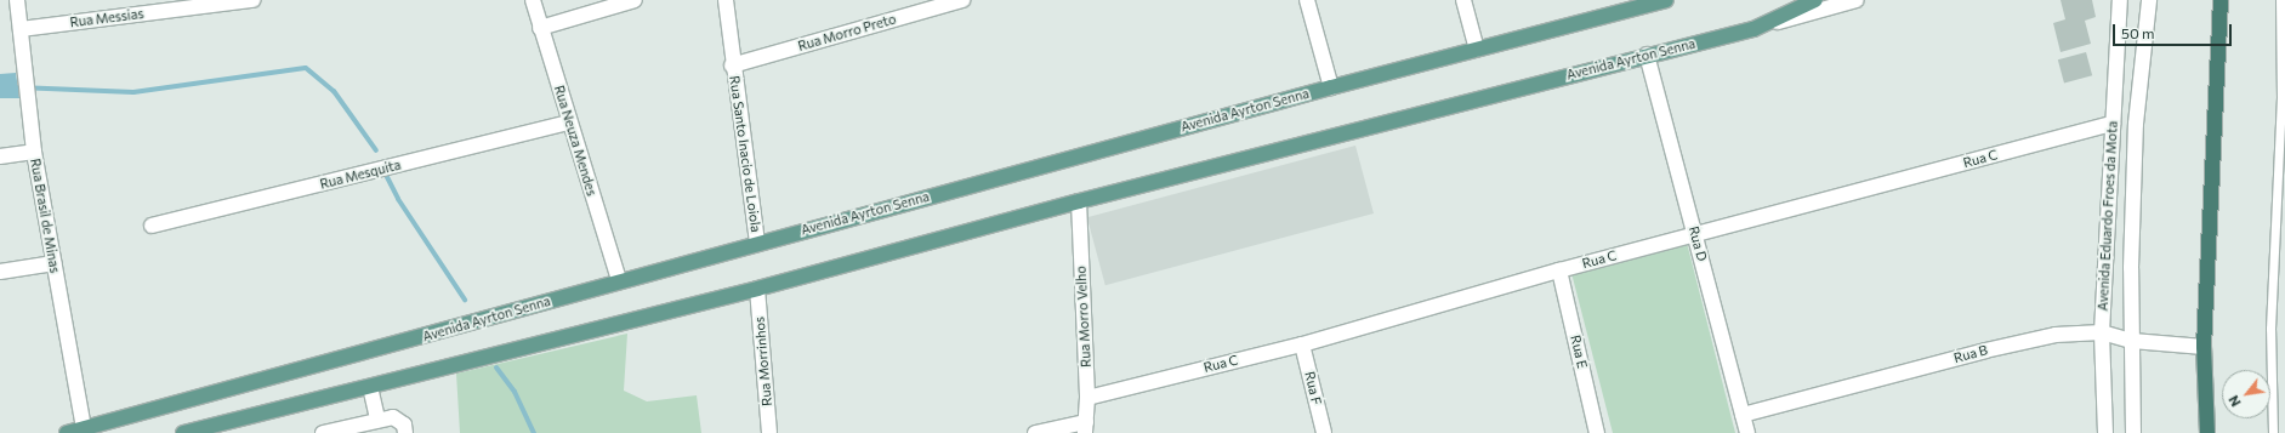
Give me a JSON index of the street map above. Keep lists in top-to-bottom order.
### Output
{
  "streets": {
    "main road": ["Avenida Ayrton Senna"],
    "street": [
      "Rua Messias",
      "Rua Morro Preto",
      "Rua Neuza Mendes",
      "Rua Santo Inacio de Loiola",
      "Rua C",
      "Rua Mesquita",
      "Rua Brasil de Minas",
      "Avenida Eduardo Froes da Mota",
      "Rua D",
      "Rua Morro Velho",
      "Rua E",
      "Rua B",
      "Rua Morrinhos",
      "Rua F"
    ]
  },
  "crossings": [
    ["Rua Messias", "Rua Brasil de Minas"],
    ["Rua Morro Preto", "Rua Santo Inacio de Loiola"],
    ["Avenida Ayrton Senna", "Rua Neuza Mendes"],
    ["Avenida Ayrton Senna", "Rua Santo Inacio de Loiola"],
    ["Avenida Ayrton Senna", "Rua Brasil de Minas"],
    ["Avenida Ayrton Senna", "Rua D"],
    ["Avenida Ayrton Senna", "Rua Morro Velho"],
    ["Avenida Ayrton Senna", "Rua Morrinhos"],
    ["Rua Neuza Mendes", "Rua Mesquita"],
    ["Rua C", "Avenida Eduardo Froes da Mota"],
    ["Rua C", "Rua D"],
    ["Rua C", "Rua Morro Velho"],
    ["Rua C", "Rua E"],
    ["Rua C", "Rua F"],
    ["Avenida Eduardo Froes da Mota", "Rua B"],
    ["Rua D", "Rua B"]
  ],
  "scale_bar": "50 m",
  "north": "bottom left"
}
